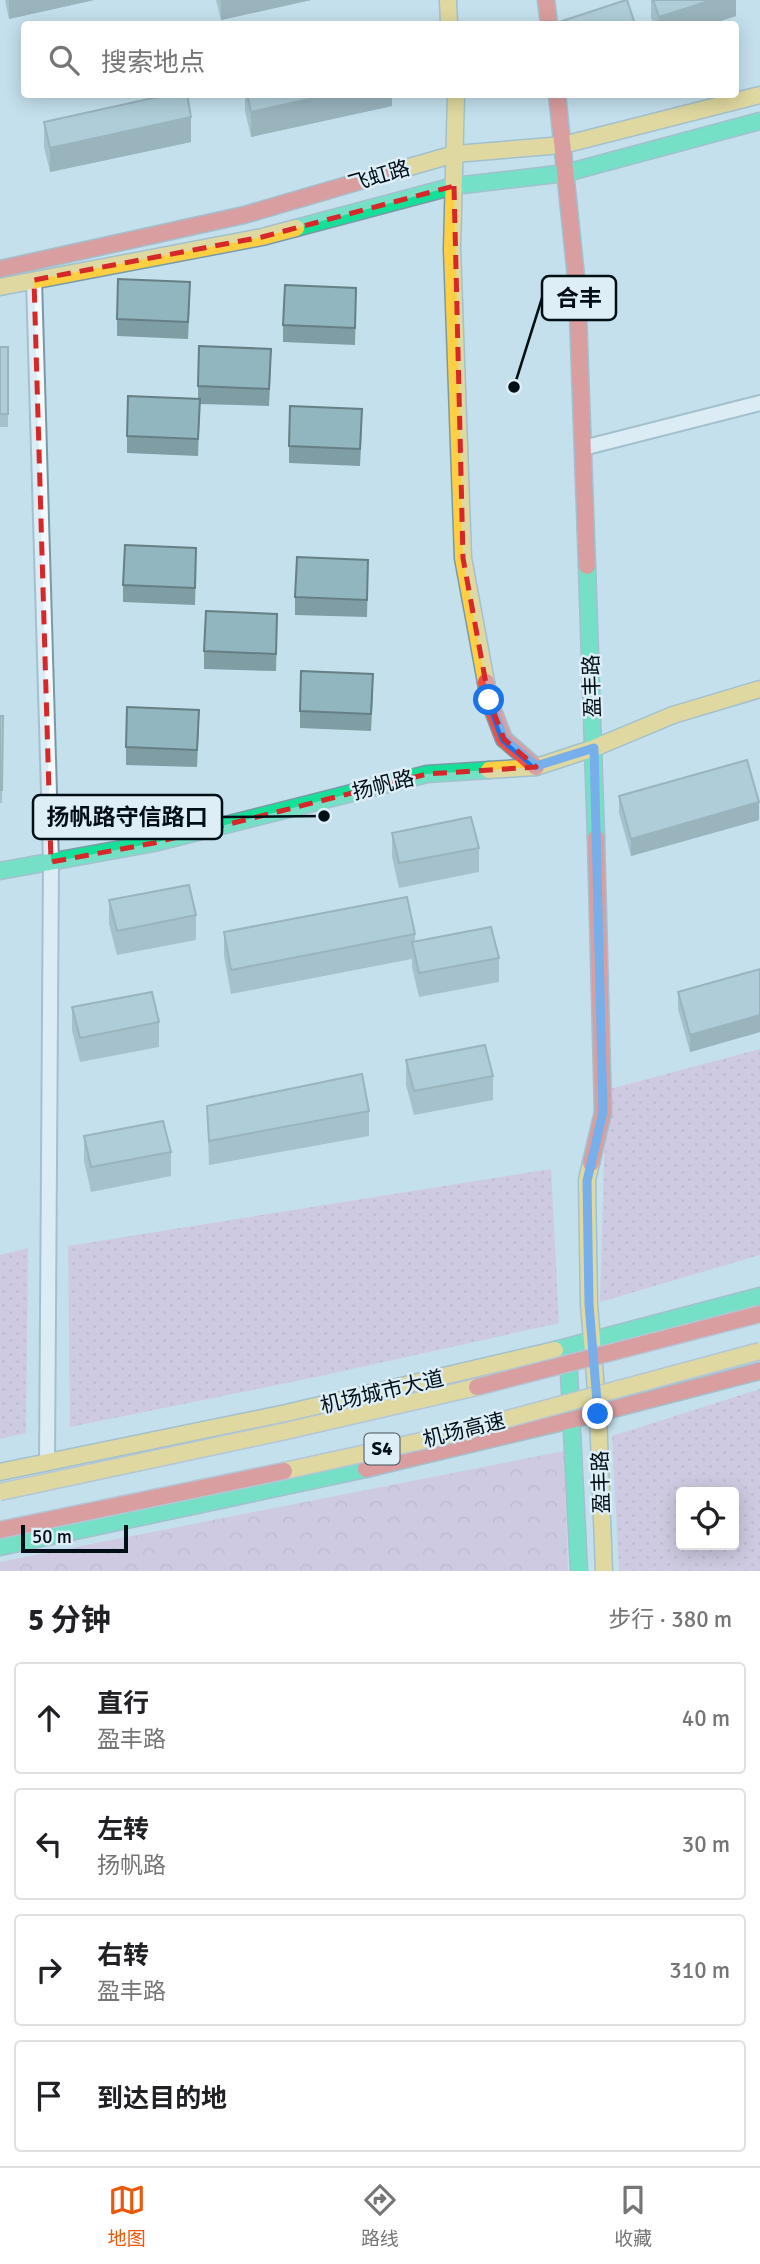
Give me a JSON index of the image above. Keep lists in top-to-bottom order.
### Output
{
  "streets": {
    "main road": [
      "飞虹路",
      "盈丰路",
      "扬帆路",
      "机场城市大道",
      "机场高速",
      "S4"
    ]
  },
  "crossings": [
    ["飞虹路", "盈丰路"],
    ["盈丰路", "扬帆路"],
    ["盈丰路", "机场城市大道"]
  ],
  "places": ["合丰", "扬帆路守信路口"],
  "scale_bar": "50 m",
  "page": {
    "search": "搜索地点",
    "scale": "50 m",
    "heading": ["5 分钟", "步行 · 380 m"],
    "list": [
      ["直行", "盈丰路", "40 m"],
      ["左转", "扬帆路", "30 m"],
      ["右转", "盈丰路", "310 m"],
      "到达目的地"
    ],
    "nav": ["地图", "路线", "收藏"]
  }
}
